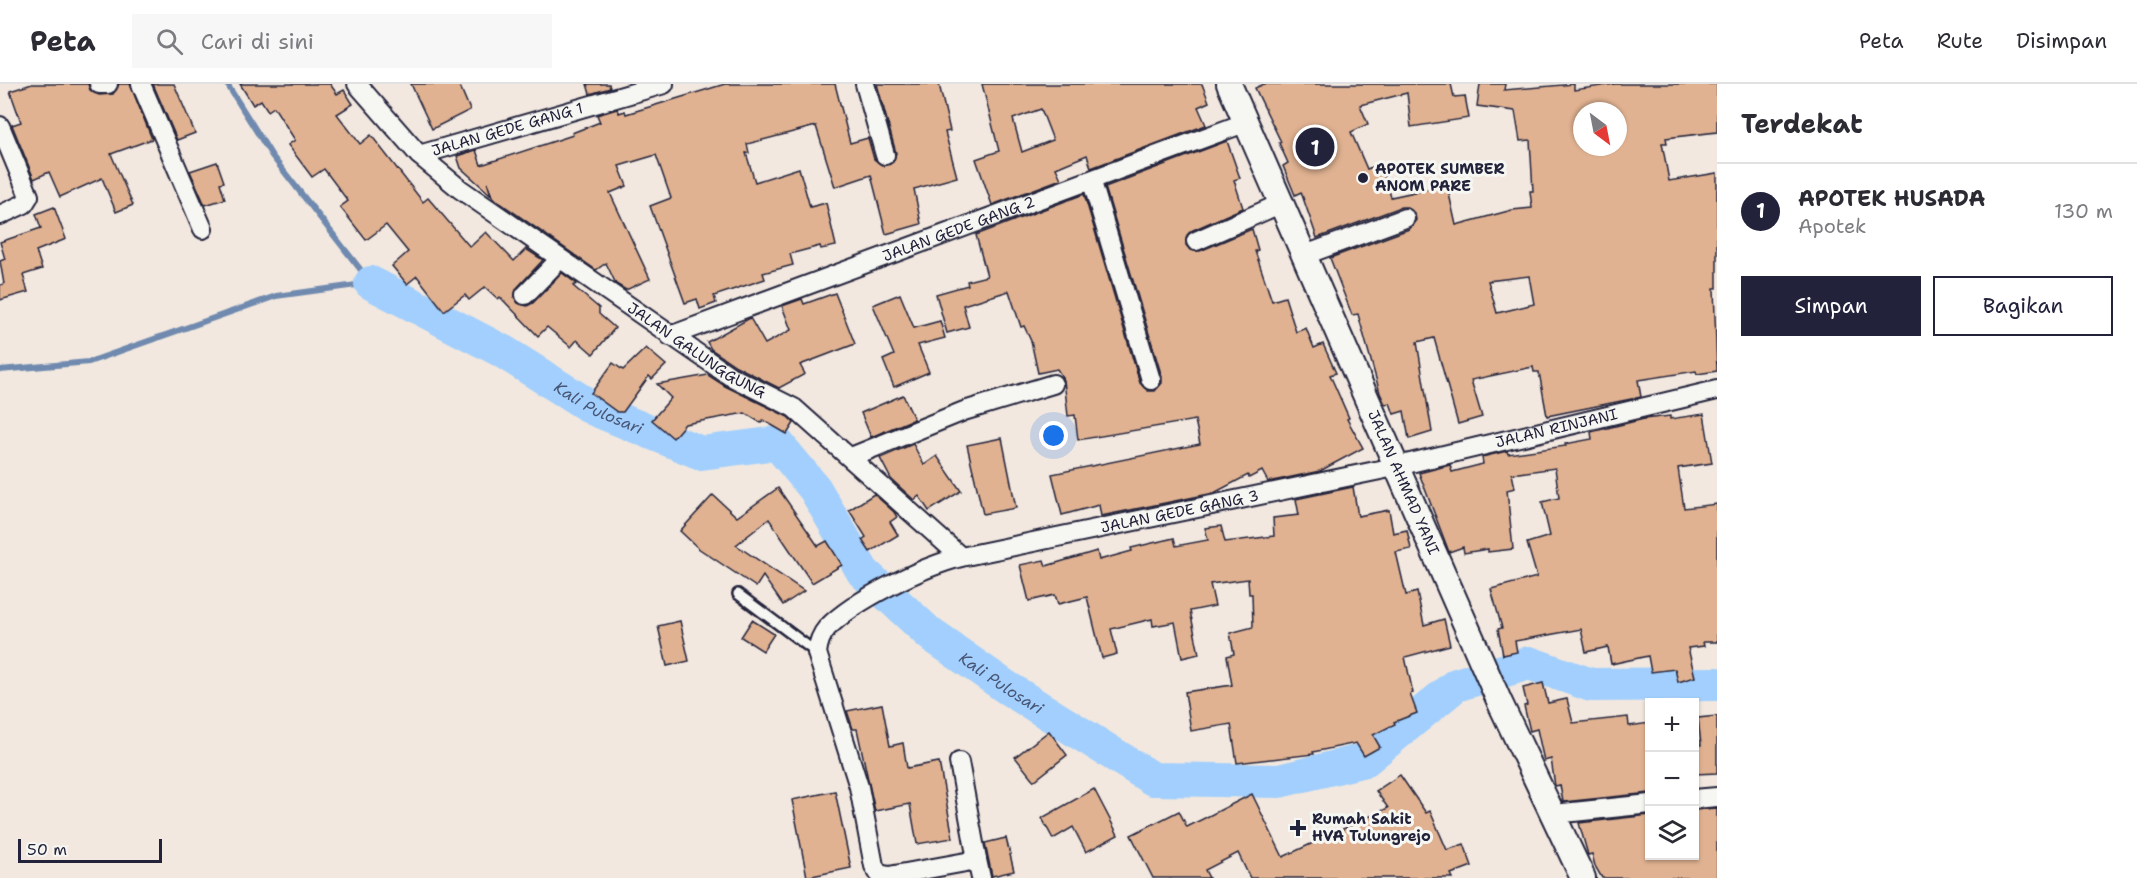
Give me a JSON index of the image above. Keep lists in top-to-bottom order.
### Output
{
  "streets": {
    "main road": ["JALAN AHMAD YANI"],
    "street": [
      "JALAN GEDE GANG 1",
      "JALAN GEDE GANG 2",
      "JALAN GALUNGGUNG",
      "JALAN RINJANI",
      "JALAN GEDE GANG 3"
    ]
  },
  "crossings": [
    ["JALAN GEDE GANG 1", "JALAN GALUNGGUNG"],
    ["JALAN GEDE GANG 2", "JALAN GALUNGGUNG"],
    ["JALAN GEDE GANG 2", "JALAN AHMAD YANI"],
    ["JALAN GALUNGGUNG", "JALAN GEDE GANG 3"],
    ["JALAN RINJANI", "JALAN AHMAD YANI"],
    ["JALAN RINJANI", "JALAN GEDE GANG 3"],
    ["JALAN AHMAD YANI", "JALAN GEDE GANG 3"]
  ],
  "water": ["Kali Pulosari"],
  "places": {
    "other": ["APOTEK SUMBER ANOM PARE"],
    "health": ["Rumah Sakit HVA Tulungrejo"]
  },
  "scale_bar": "50 m",
  "north": "bottom right",
  "page": {
    "header": "Peta",
    "search": "Cari di sini",
    "nav": ["Peta", "Rute", "Disimpan"],
    "heading": "Terdekat",
    "pins": "1",
    "list": [
      {
        "mark": "1",
        "name": "APOTEK HUSADA",
        "note": "Apotek",
        "value": "130 m"
      }
    ],
    "buttons": ["Simpan", "Bagikan"],
    "map_buttons": ["+", "−"],
    "scale": "50 m"
  }
}
